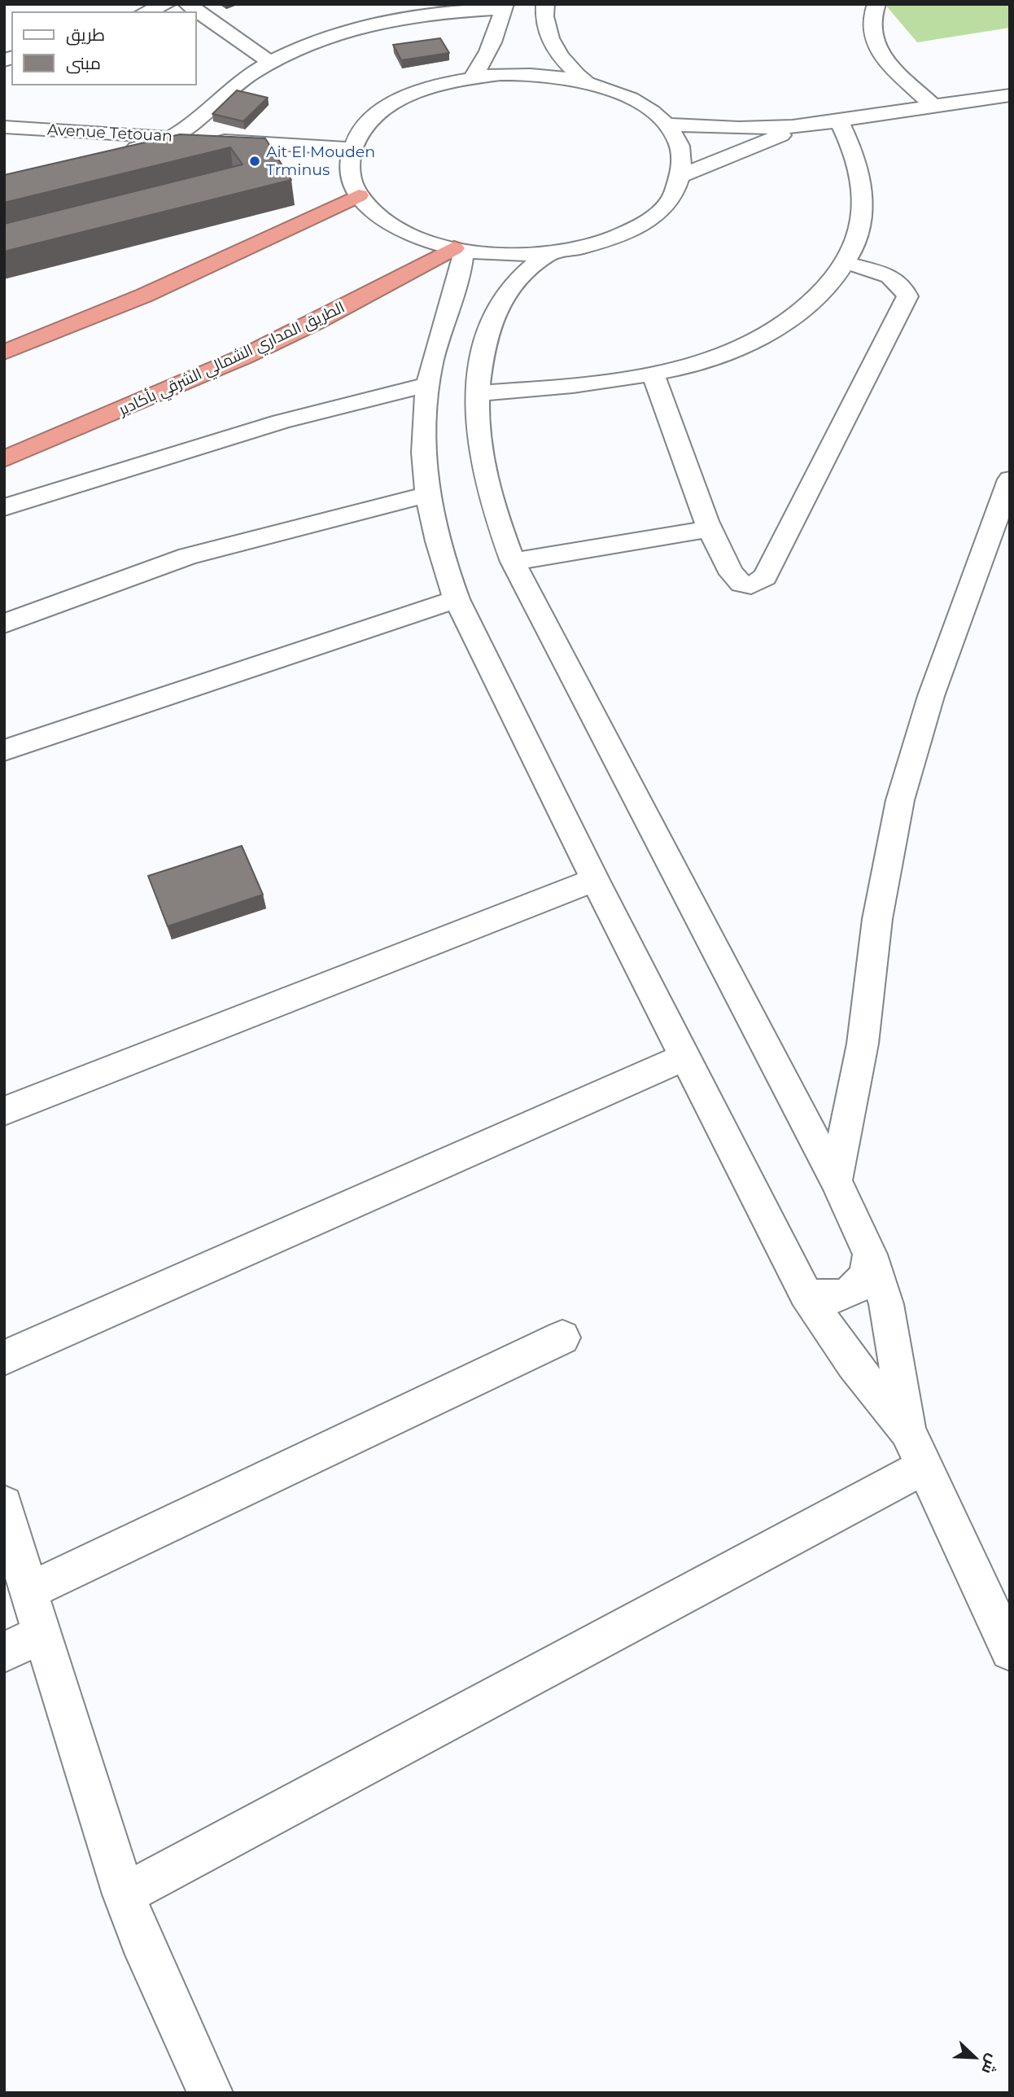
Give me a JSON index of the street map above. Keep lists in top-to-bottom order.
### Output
{
  "streets": {
    "highway": ["الطريق المداري الشمالي الشرقي بأكادير"],
    "street": ["Avenue Tetouan"]
  },
  "places": ["Ait El Mouden Trminus"],
  "legend": ["طريق", "مبنى"],
  "north": "bottom right"
}
